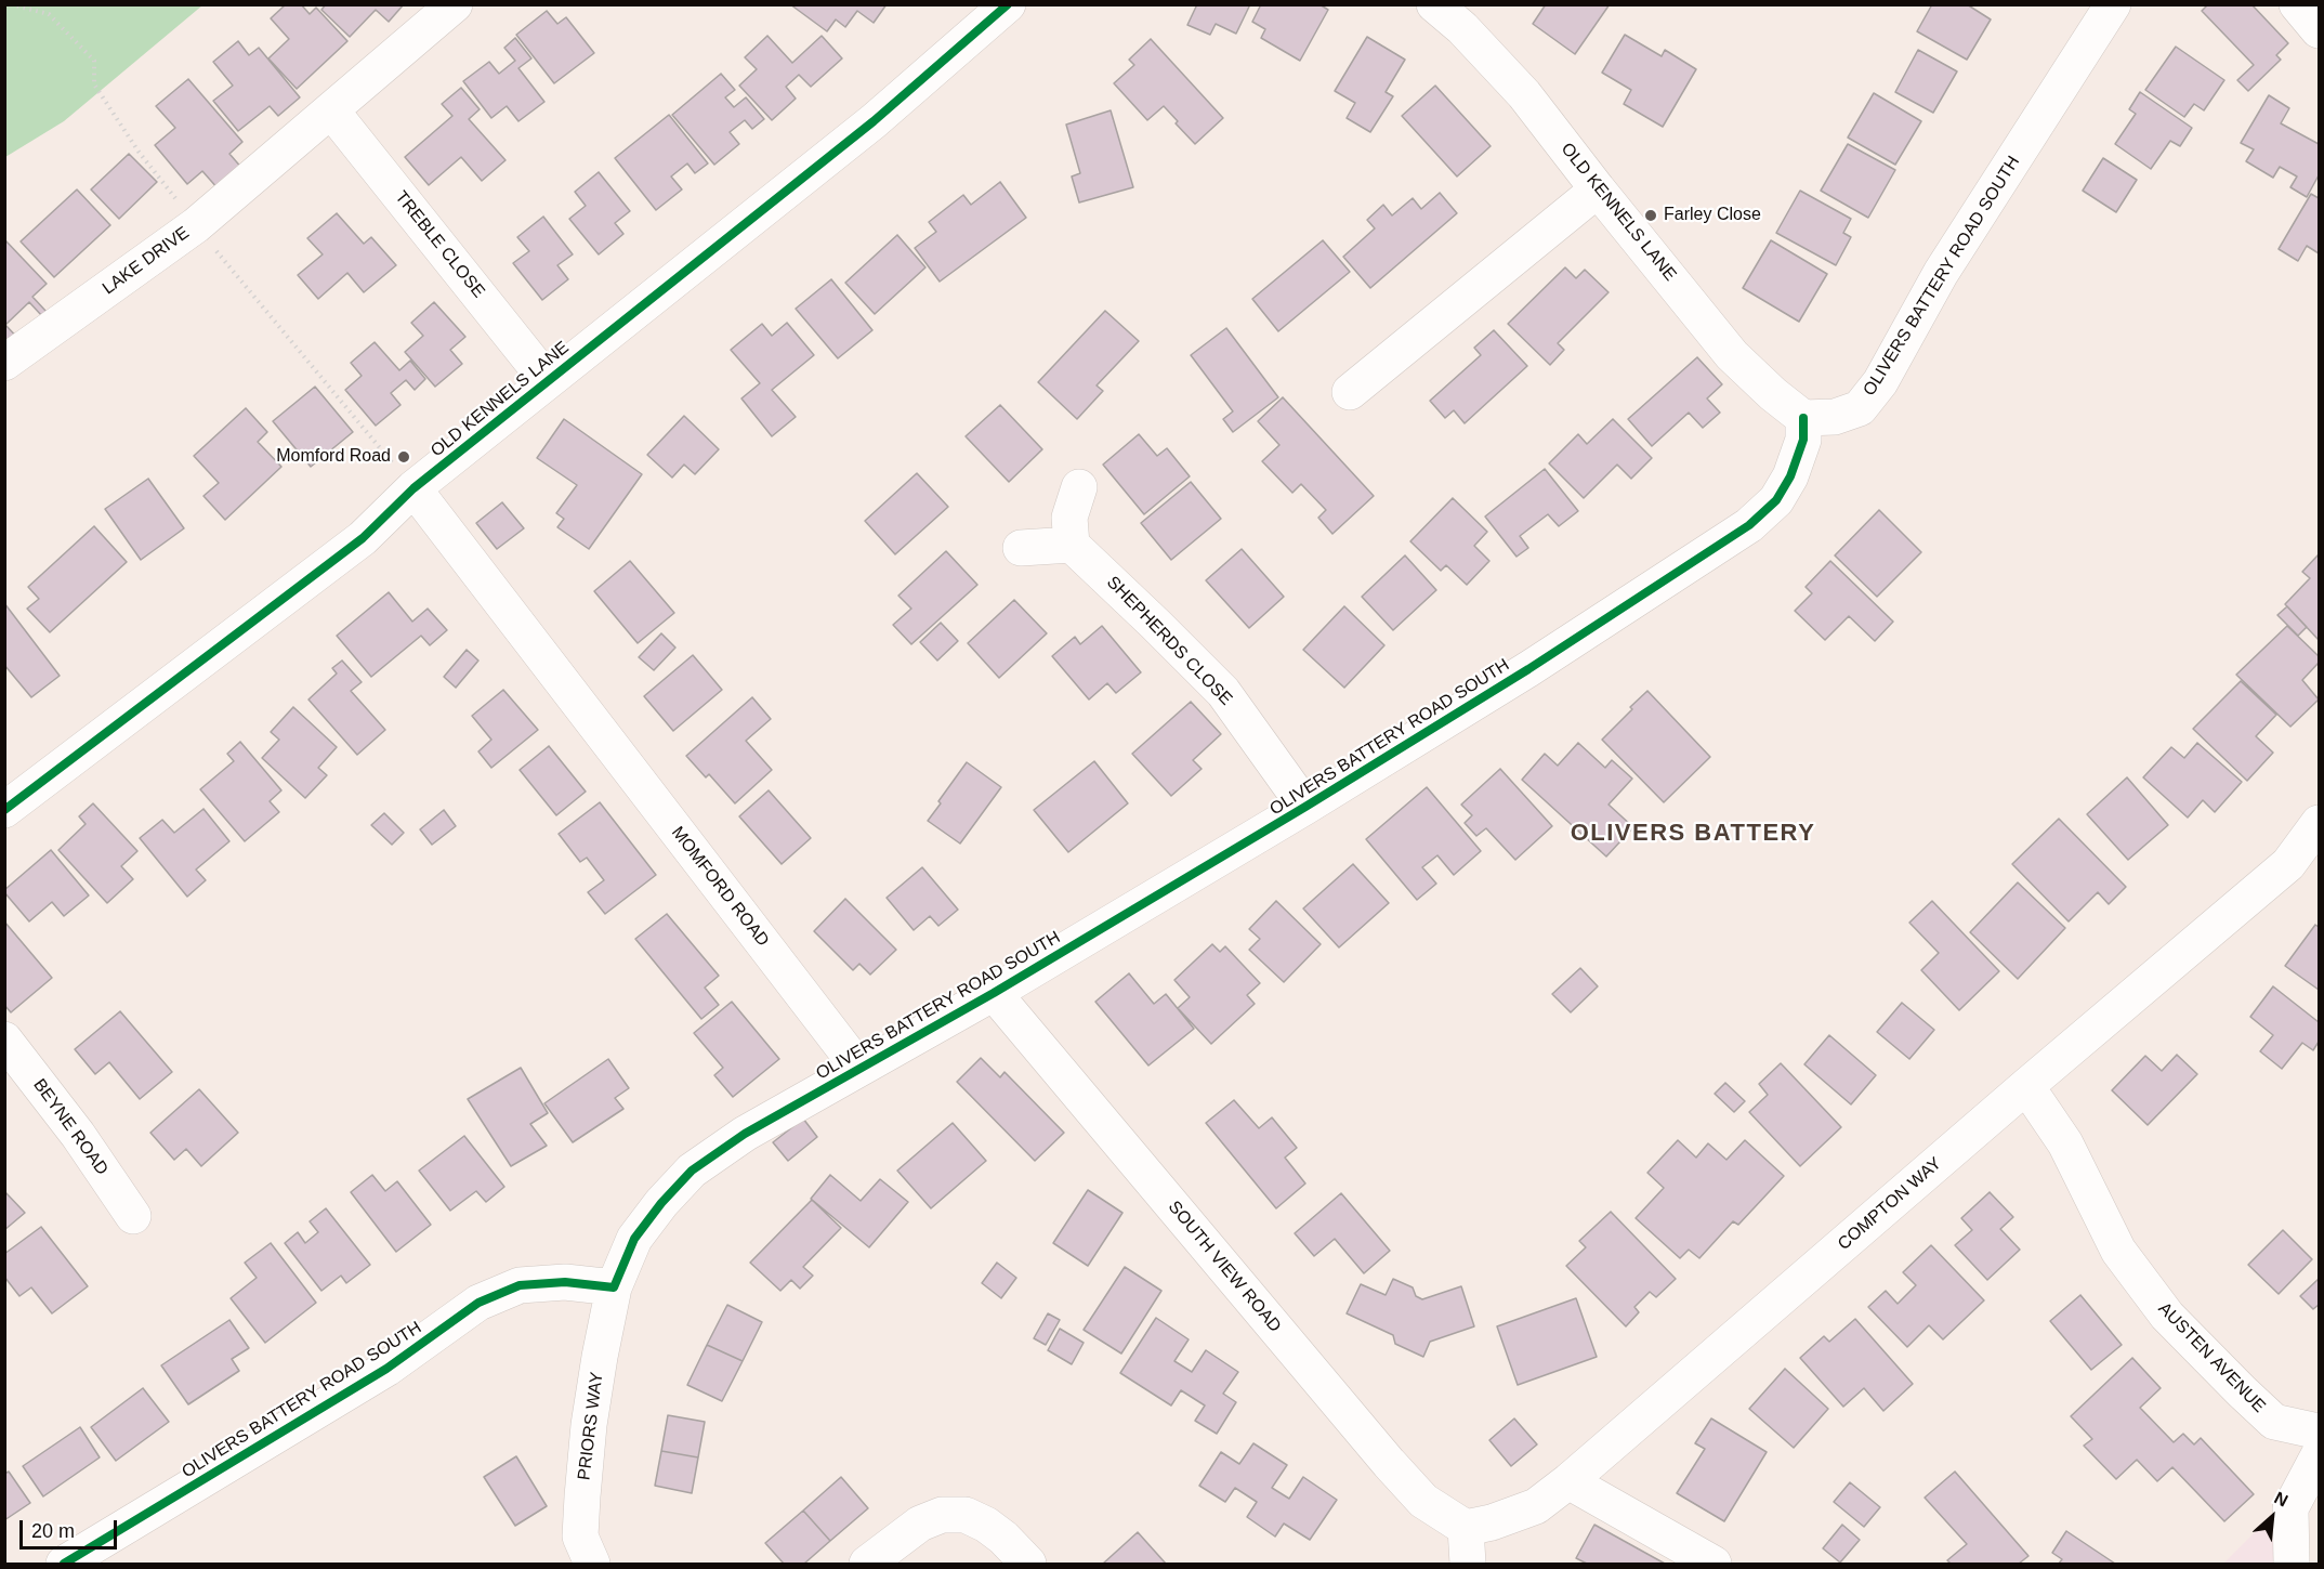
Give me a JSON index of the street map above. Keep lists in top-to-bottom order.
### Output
{
  "streets": {
    "street": [
      "OLD KENNELS LANE",
      "TREBLE CLOSE",
      "LAKE DRIVE",
      "OLIVERS BATTERY ROAD SOUTH",
      "SHEPHERDS CLOSE",
      "MOMFORD ROAD",
      "BEYNE ROAD",
      "COMPTON WAY",
      "SOUTH VIEW ROAD",
      "AUSTEN AVENUE",
      "PRIORS WAY"
    ]
  },
  "crossings": [
    ["OLD KENNELS LANE", "TREBLE CLOSE"],
    ["OLD KENNELS LANE", "OLIVERS BATTERY ROAD SOUTH"],
    ["OLD KENNELS LANE", "MOMFORD ROAD"],
    ["OLIVERS BATTERY ROAD SOUTH", "SHEPHERDS CLOSE"],
    ["OLIVERS BATTERY ROAD SOUTH", "MOMFORD ROAD"],
    ["OLIVERS BATTERY ROAD SOUTH", "SOUTH VIEW ROAD"],
    ["OLIVERS BATTERY ROAD SOUTH", "PRIORS WAY"],
    ["COMPTON WAY", "SOUTH VIEW ROAD"],
    ["COMPTON WAY", "AUSTEN AVENUE"]
  ],
  "districts": ["OLIVERS BATTERY"],
  "places": ["Farley Close", "Momford Road"],
  "scale_bar": "20 m",
  "north": "top right"
}
